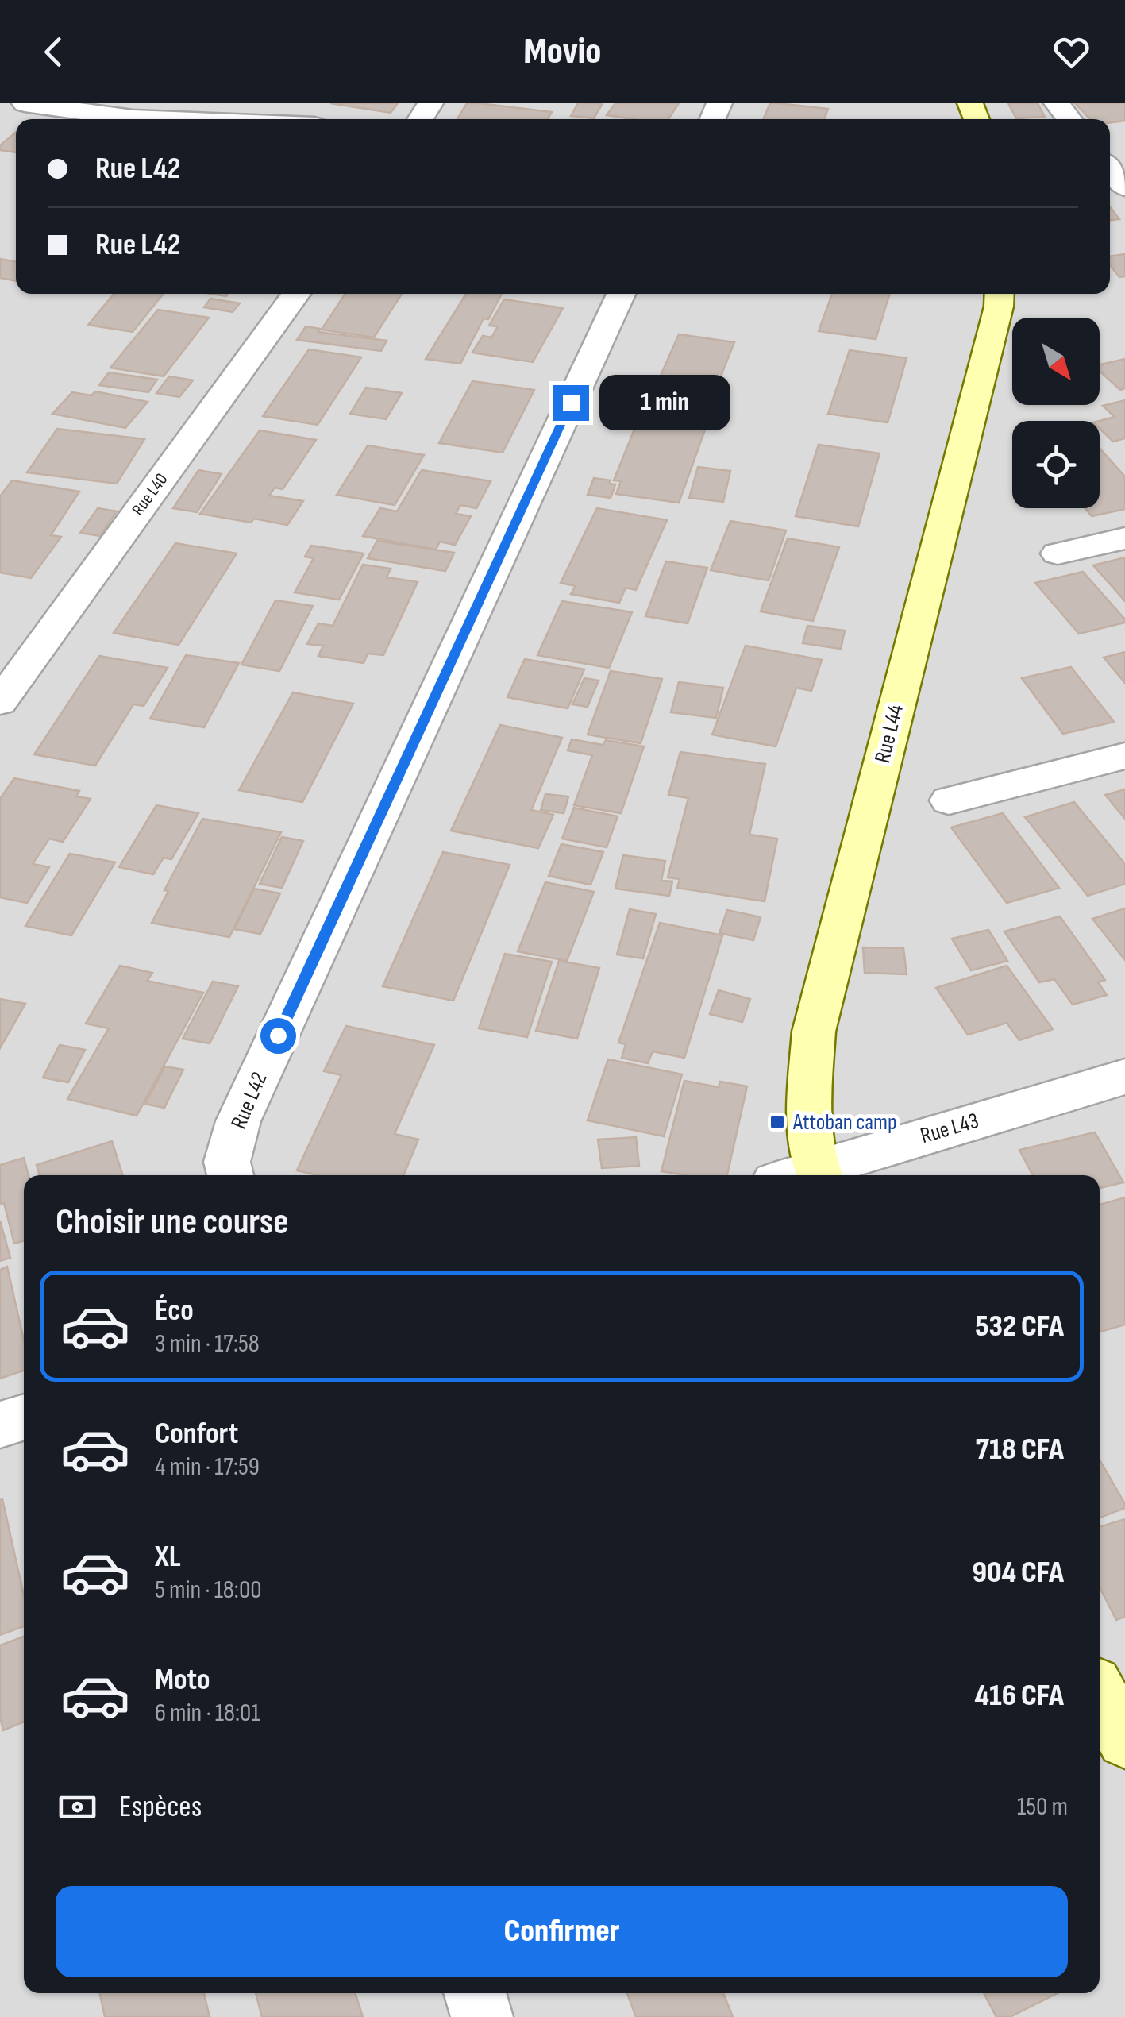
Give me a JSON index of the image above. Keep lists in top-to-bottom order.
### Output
{
  "streets": {
    "street": [
      "Rue L40",
      "Rue L44",
      "Rue L42",
      "Rue L43"
    ]
  },
  "places": {
    "transit": ["Attoban camp"]
  },
  "north": "bottom right",
  "page": {
    "header": "Movio",
    "banner": ["Rue L42", "Rue L42"],
    "bubble": "1 min",
    "heading": "Choisir une course",
    "list": [
      {
        "name": "Éco",
        "note": "3 min · 17:58",
        "value": "532 CFA"
      },
      {
        "name": "Confort",
        "note": "4 min · 17:59",
        "value": "718 CFA"
      },
      {
        "name": "XL",
        "note": "5 min · 18:00",
        "value": "904 CFA"
      },
      {
        "name": "Moto",
        "note": "6 min · 18:01",
        "value": "416 CFA"
      }
    ],
    "pay": ["Espèces", "150 m"],
    "buttons": "Confirmer"
  }
}
